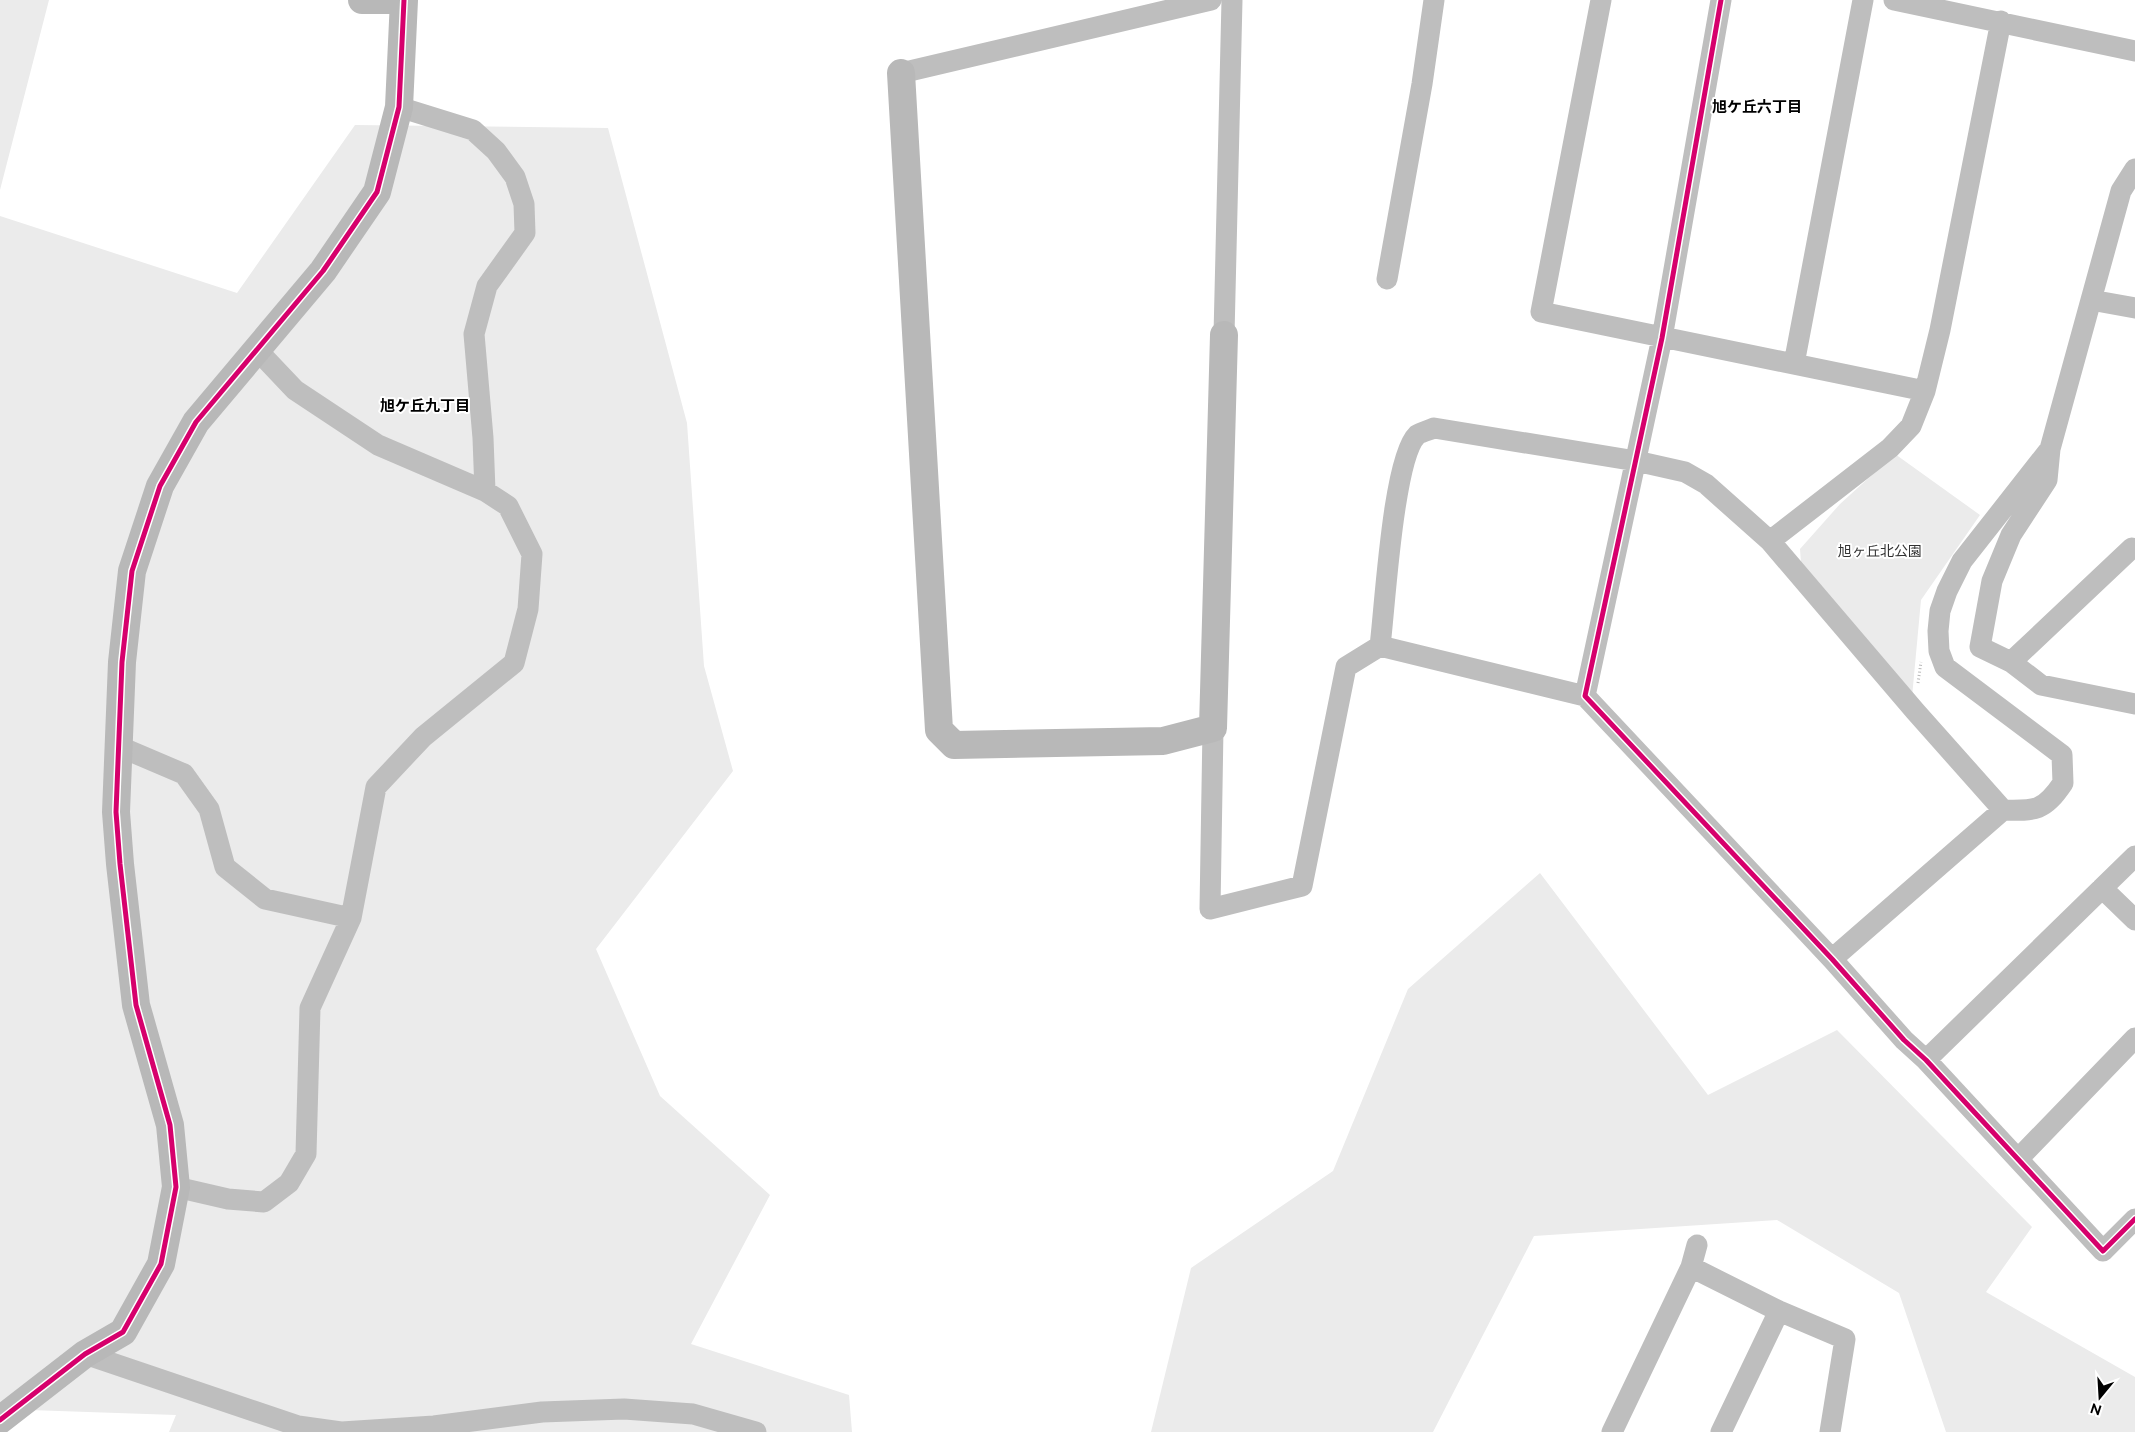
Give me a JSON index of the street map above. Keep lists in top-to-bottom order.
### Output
{
  "districts": ["旭ケ丘六丁目", "旭ケ丘九丁目"],
  "parks": ["旭ヶ丘北公園"],
  "north": "bottom"
}
